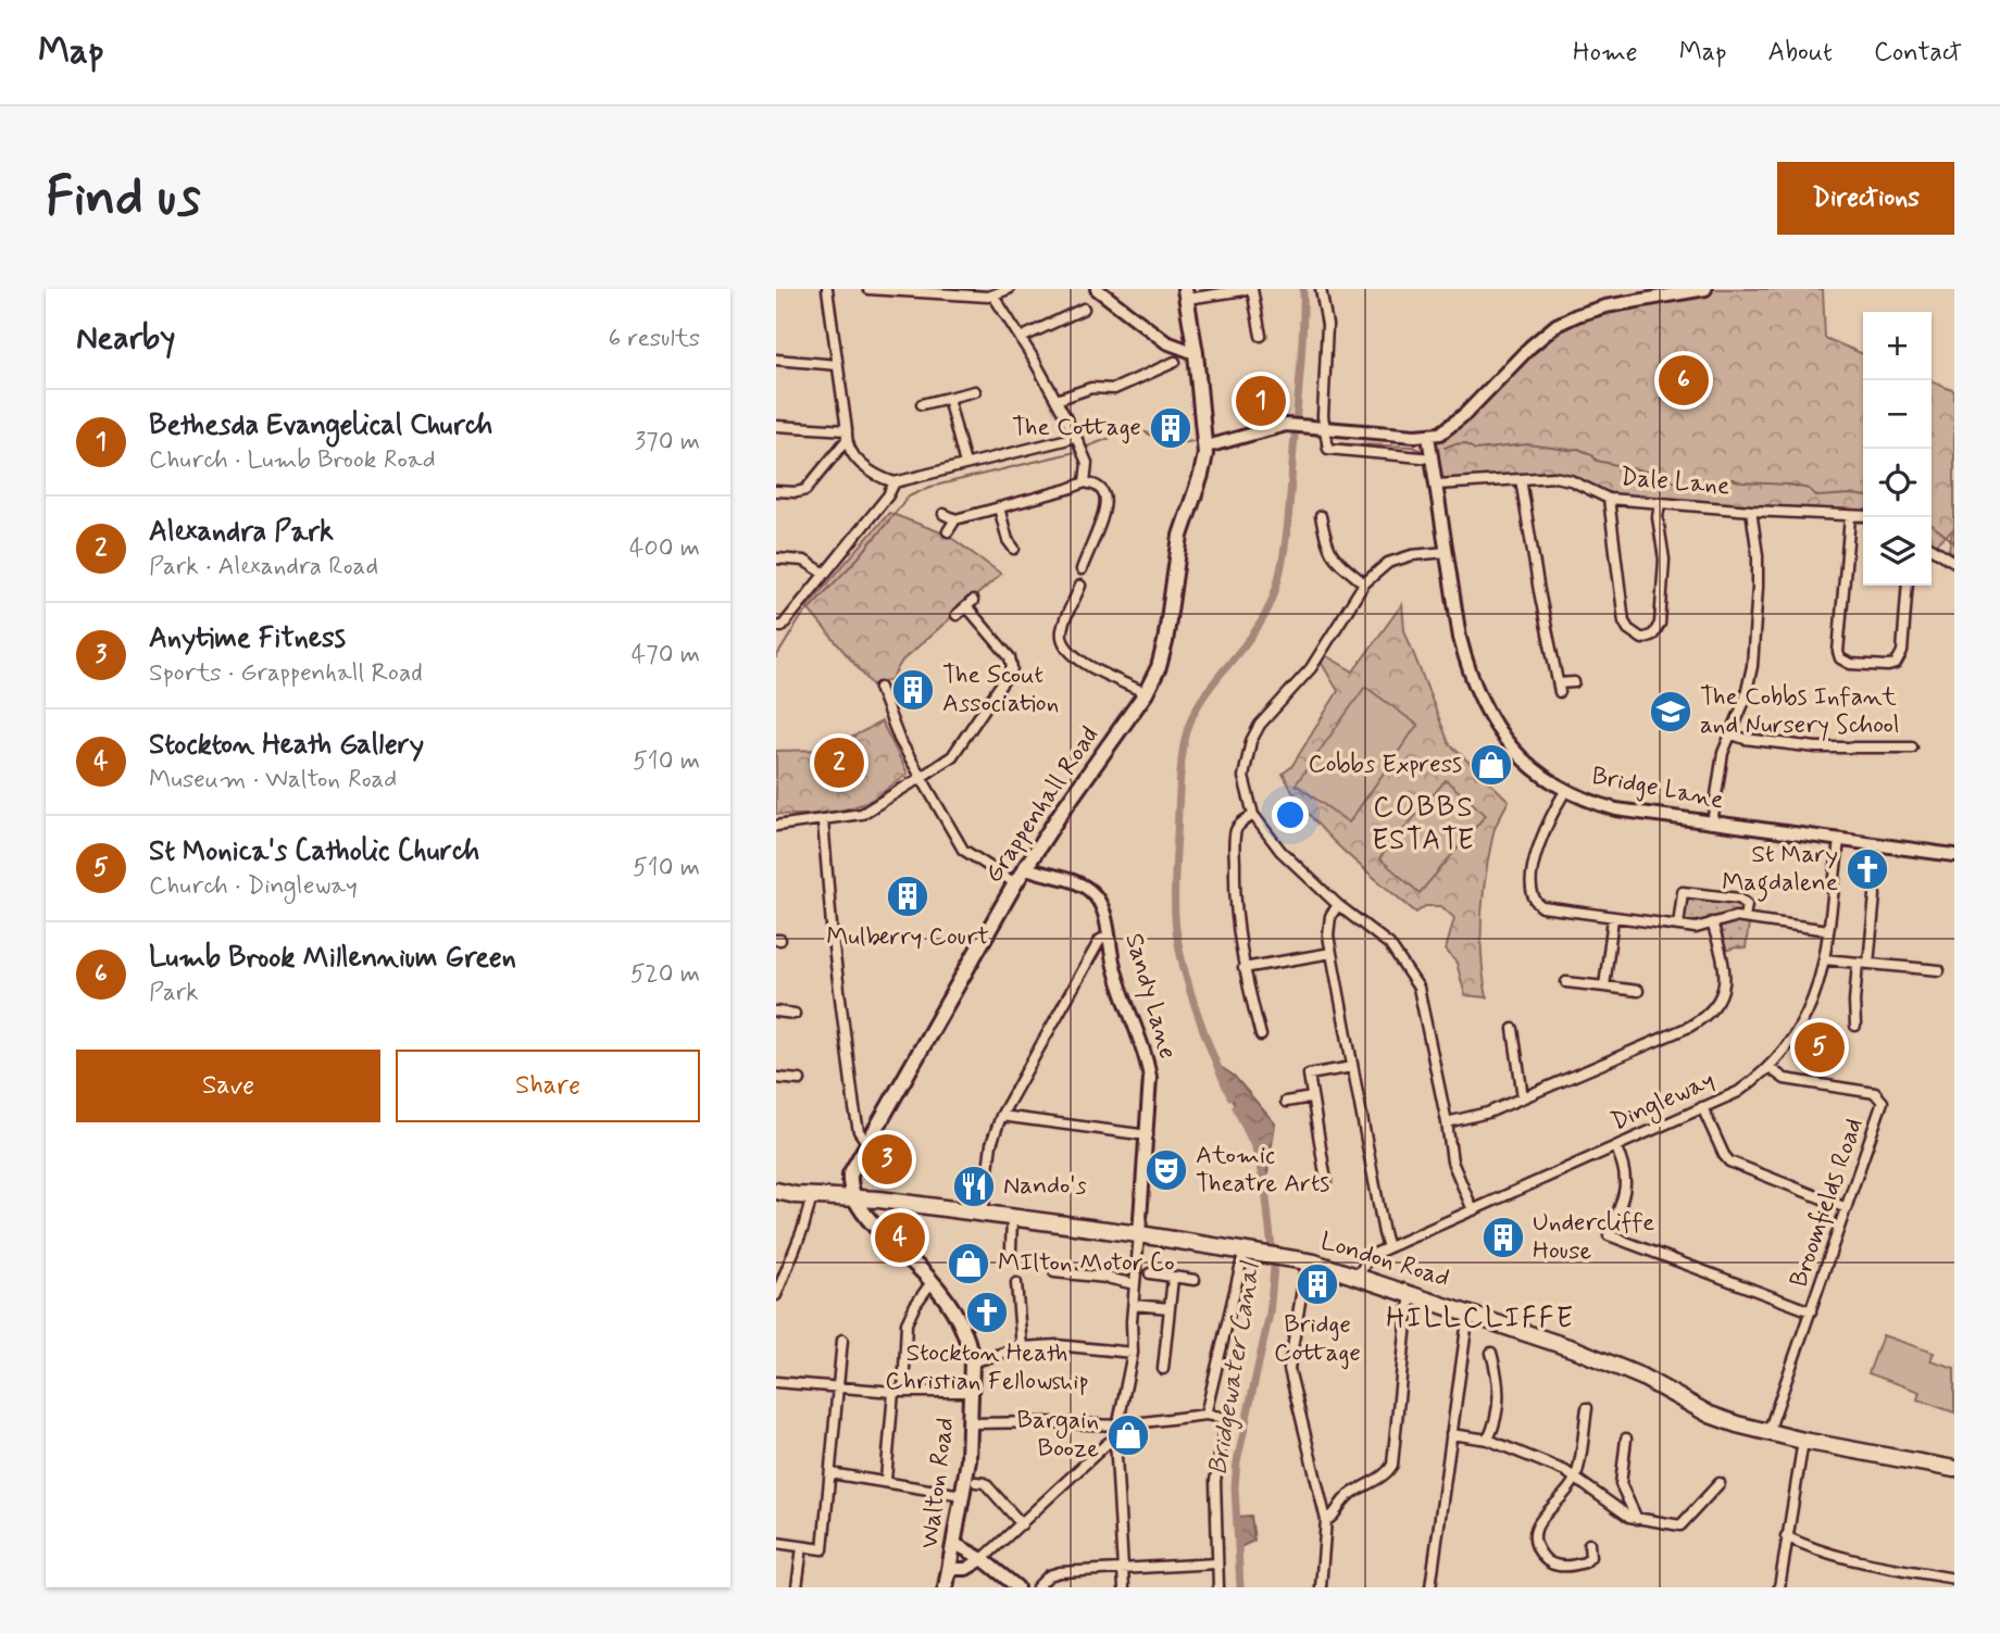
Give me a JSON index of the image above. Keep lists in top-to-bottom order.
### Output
{
  "streets": {
    "highway": ["London Road"],
    "main road": ["Grappenhall Road", "Walton Road"],
    "street": [
      "Dale Lane",
      "Bridge Lane",
      "Sandy Lane",
      "Dingleway",
      "Broomfields Road"
    ]
  },
  "crossings": [
    ["Dale Lane", "Bridge Lane"],
    ["Bridge Lane", "Dingleway"],
    ["Grappenhall Road", "Sandy Lane"],
    ["Grappenhall Road", "London Road"],
    ["Grappenhall Road", "Walton Road"],
    ["Sandy Lane", "London Road"],
    ["Dingleway", "Broomfields Road"],
    ["Dingleway", "London Road"],
    ["Broomfields Road", "London Road"],
    ["London Road", "Walton Road"]
  ],
  "districts": ["COBBS ESTATE", "HILLCLIFFE"],
  "water": ["Bridgewater Canal"],
  "places": {
    "building": [
      "The Cottage",
      "The Scout Association",
      "Mulberry Court",
      "Undercliffe House",
      "Bridge Cottage"
    ],
    "school or university": ["The Cobbs Infant and Nursery School"],
    "shop": ["Cobbs Express", "MIlton Motor Co", "Bargain Booze"],
    "church": ["St Mary Magdalene", "Stockton Heath Christian Fellowship"],
    "theatre": ["Atomic Theatre Arts"],
    "restaurant": ["Nando's"]
  },
  "page": {
    "header": "Map",
    "nav": [
      "Home",
      "Map",
      "About",
      "Contact"
    ],
    "buttons": [
      "Directions",
      ["Save", "Share"]
    ],
    "title": "Find us",
    "heading": ["Nearby", "6 results"],
    "map_buttons": ["+", "−"],
    "pins": [
      "6",
      "1",
      "2",
      "5",
      "3",
      "4"
    ],
    "list": [
      {
        "mark": "1",
        "name": "Bethesda Evangelical Church",
        "note": "Church · Lumb Brook Road",
        "value": "370 m"
      },
      {
        "mark": "2",
        "name": "Alexandra Park",
        "note": "Park · Alexandra Road",
        "value": "400 m"
      },
      {
        "mark": "3",
        "name": "Anytime Fitness",
        "note": "Sports · Grappenhall Road",
        "value": "470 m"
      },
      {
        "mark": "4",
        "name": "Stockton Heath Gallery",
        "note": "Museum · Walton Road",
        "value": "510 m"
      },
      {
        "mark": "5",
        "name": "St Monica's Catholic Church",
        "note": "Church · Dingleway",
        "value": "510 m"
      },
      {
        "mark": "6",
        "name": "Lumb Brook Millennium Green",
        "note": "Park",
        "value": "520 m"
      }
    ]
  }
}
